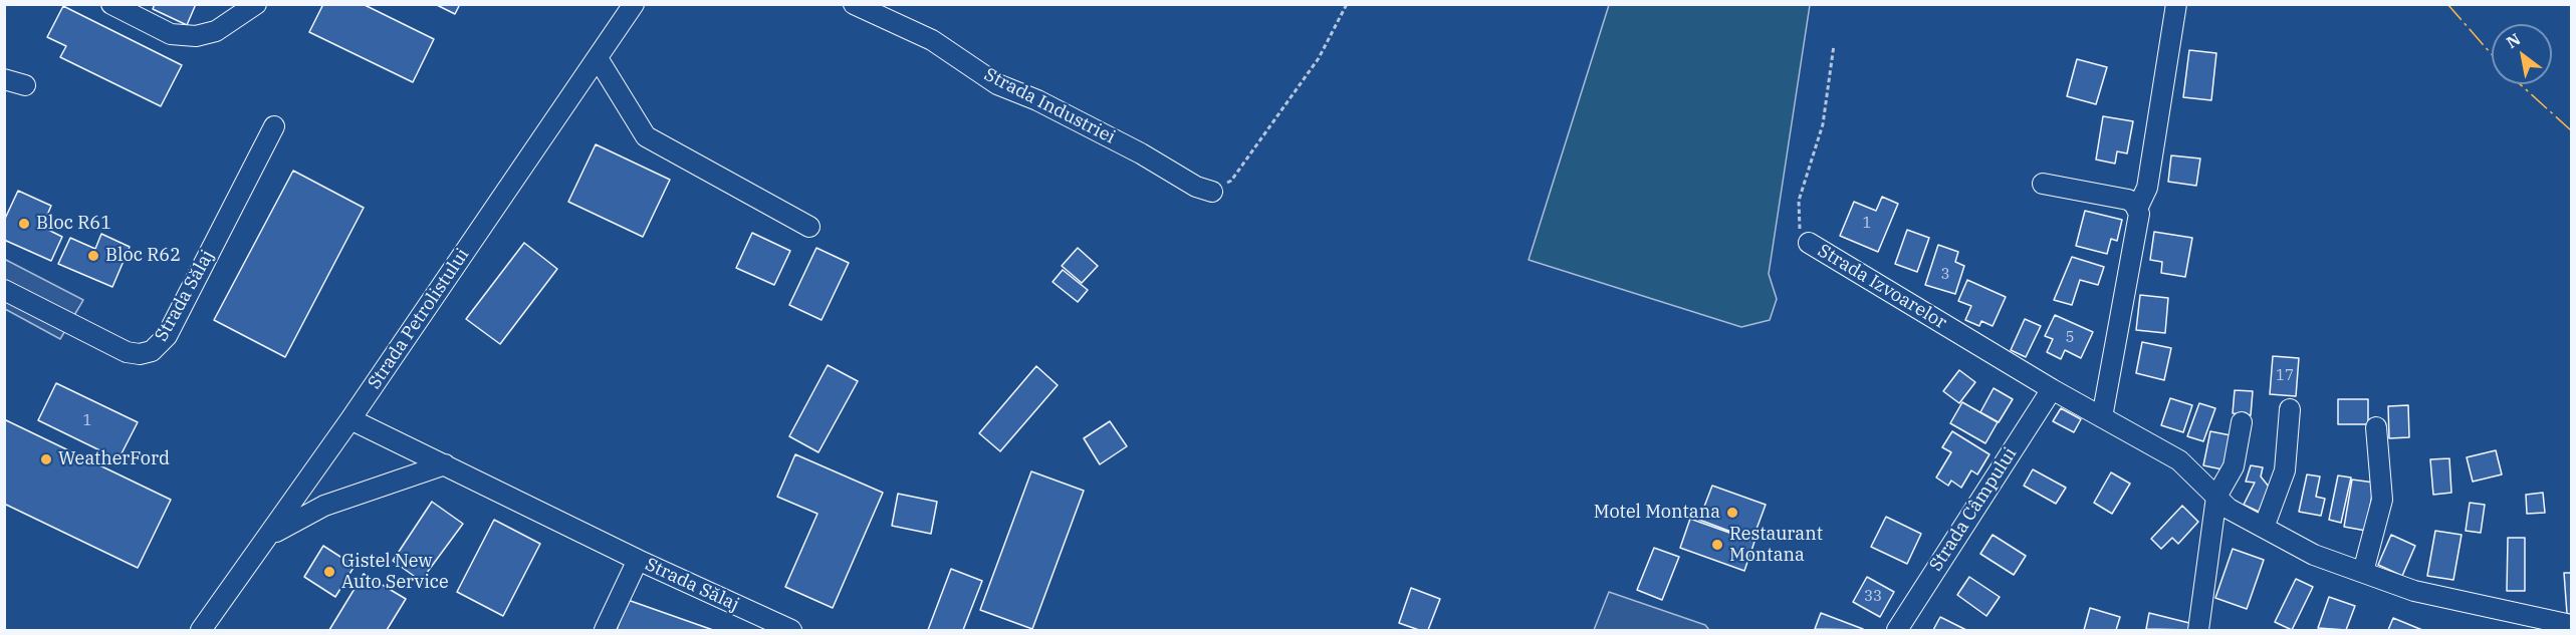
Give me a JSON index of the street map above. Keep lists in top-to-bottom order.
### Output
{
  "streets": {
    "street": [
      "Strada Industriei",
      "Strada Izvoarelor",
      "Strada Sălaj",
      "Strada Petrolistului",
      "Strada Câmpului"
    ]
  },
  "crossings": [
    ["Strada Izvoarelor", "Strada Câmpului"],
    ["Strada Sălaj", "Strada Petrolistului"]
  ],
  "places": [
    "Bloc R61",
    "Bloc R62",
    "WeatherFord",
    "Motel Montana",
    "Restaurant Montana",
    "Gistel New Auto Service"
  ],
  "house_numbers": [
    "1",
    "3",
    "5",
    "17",
    "1",
    "33"
  ],
  "north": "top left"
}
